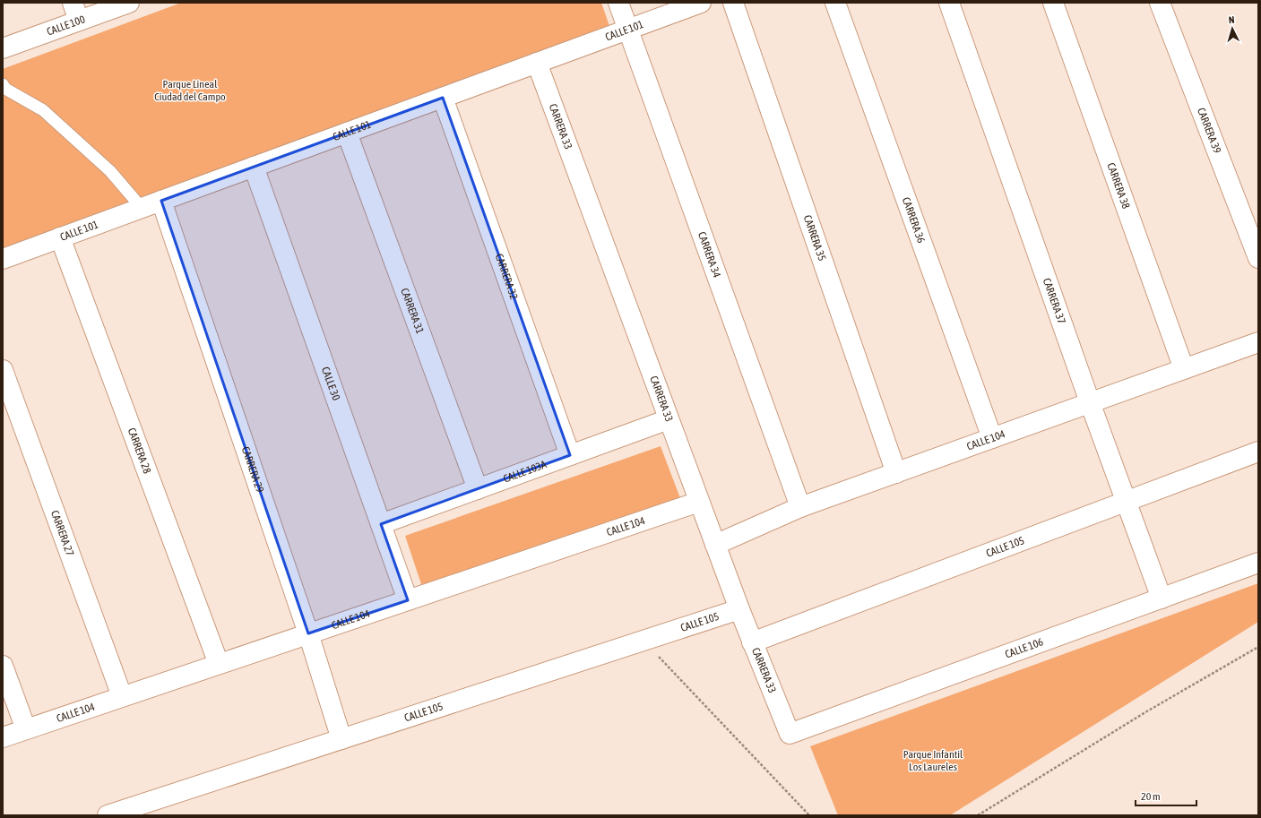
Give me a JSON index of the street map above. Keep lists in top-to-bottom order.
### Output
{
  "streets": {
    "street": [
      "CALLE 100",
      "CALLE 101",
      "CARRERA 33",
      "CARRERA 39",
      "CARRERA 38",
      "CARRERA 36",
      "CARRERA 35",
      "CARRERA 34",
      "CARRERA 32",
      "CARRERA 37",
      "CARRERA 31",
      "CALLE 30",
      "CALLE 104",
      "CARRERA 28",
      "CARRERA 29",
      "CALLE 103A",
      "CARRERA 27",
      "CALLE 105",
      "CALLE 106"
    ]
  },
  "crossings": [
    ["CALLE 101", "CARRERA 33"],
    ["CALLE 101", "CARRERA 34"],
    ["CALLE 101", "CARRERA 32"],
    ["CALLE 101", "CARRERA 31"],
    ["CALLE 101", "CALLE 30"],
    ["CALLE 101", "CARRERA 28"],
    ["CALLE 101", "CARRERA 29"],
    ["CARRERA 33", "CALLE 104"],
    ["CARRERA 33", "CALLE 103A"],
    ["CARRERA 33", "CALLE 105"],
    ["CARRERA 33", "CALLE 106"],
    ["CARRERA 38", "CALLE 104"],
    ["CARRERA 36", "CALLE 104"],
    ["CARRERA 35", "CALLE 104"],
    ["CARRERA 34", "CALLE 104"],
    ["CARRERA 32", "CALLE 103A"],
    ["CARRERA 37", "CALLE 104"],
    ["CARRERA 37", "CALLE 105"],
    ["CARRERA 37", "CALLE 106"],
    ["CARRERA 31", "CALLE 103A"],
    ["CALLE 30", "CALLE 104"],
    ["CALLE 30", "CALLE 103A"],
    ["CALLE 104", "CARRERA 28"],
    ["CALLE 104", "CARRERA 29"],
    ["CALLE 104", "CARRERA 27"],
    ["CARRERA 29", "CALLE 105"]
  ],
  "parks": ["Parque Lineal Ciudad del Campo", "Parque Infantil Los Laureles"],
  "scale_bar": "20 m",
  "north": "top"
}
